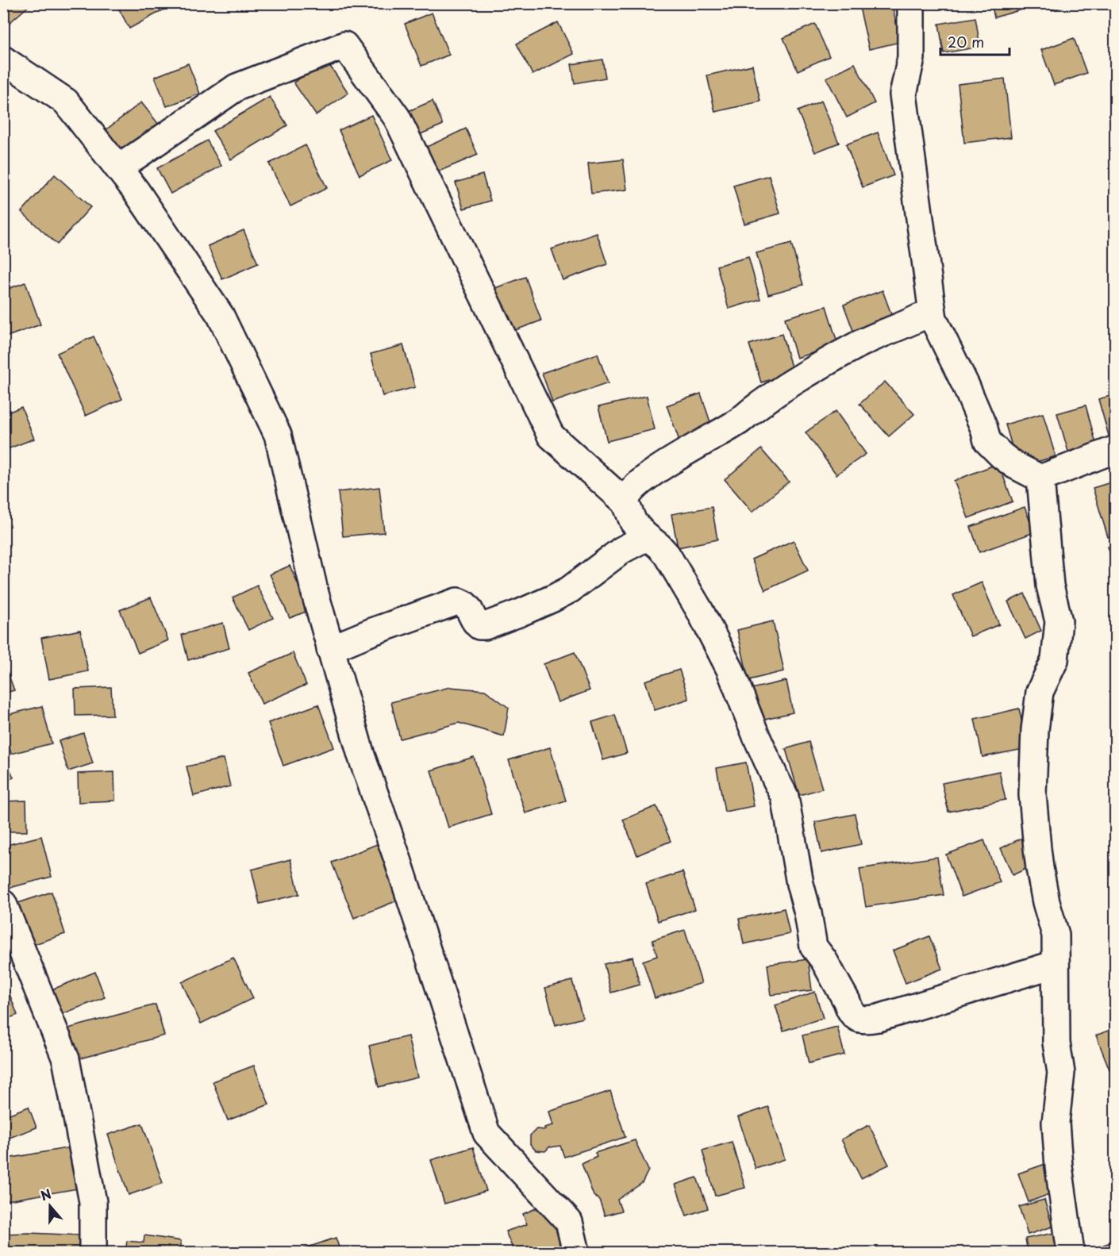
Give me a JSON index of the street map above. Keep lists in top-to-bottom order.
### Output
{
  "scale_bar": "20 m",
  "north": "top"
}
